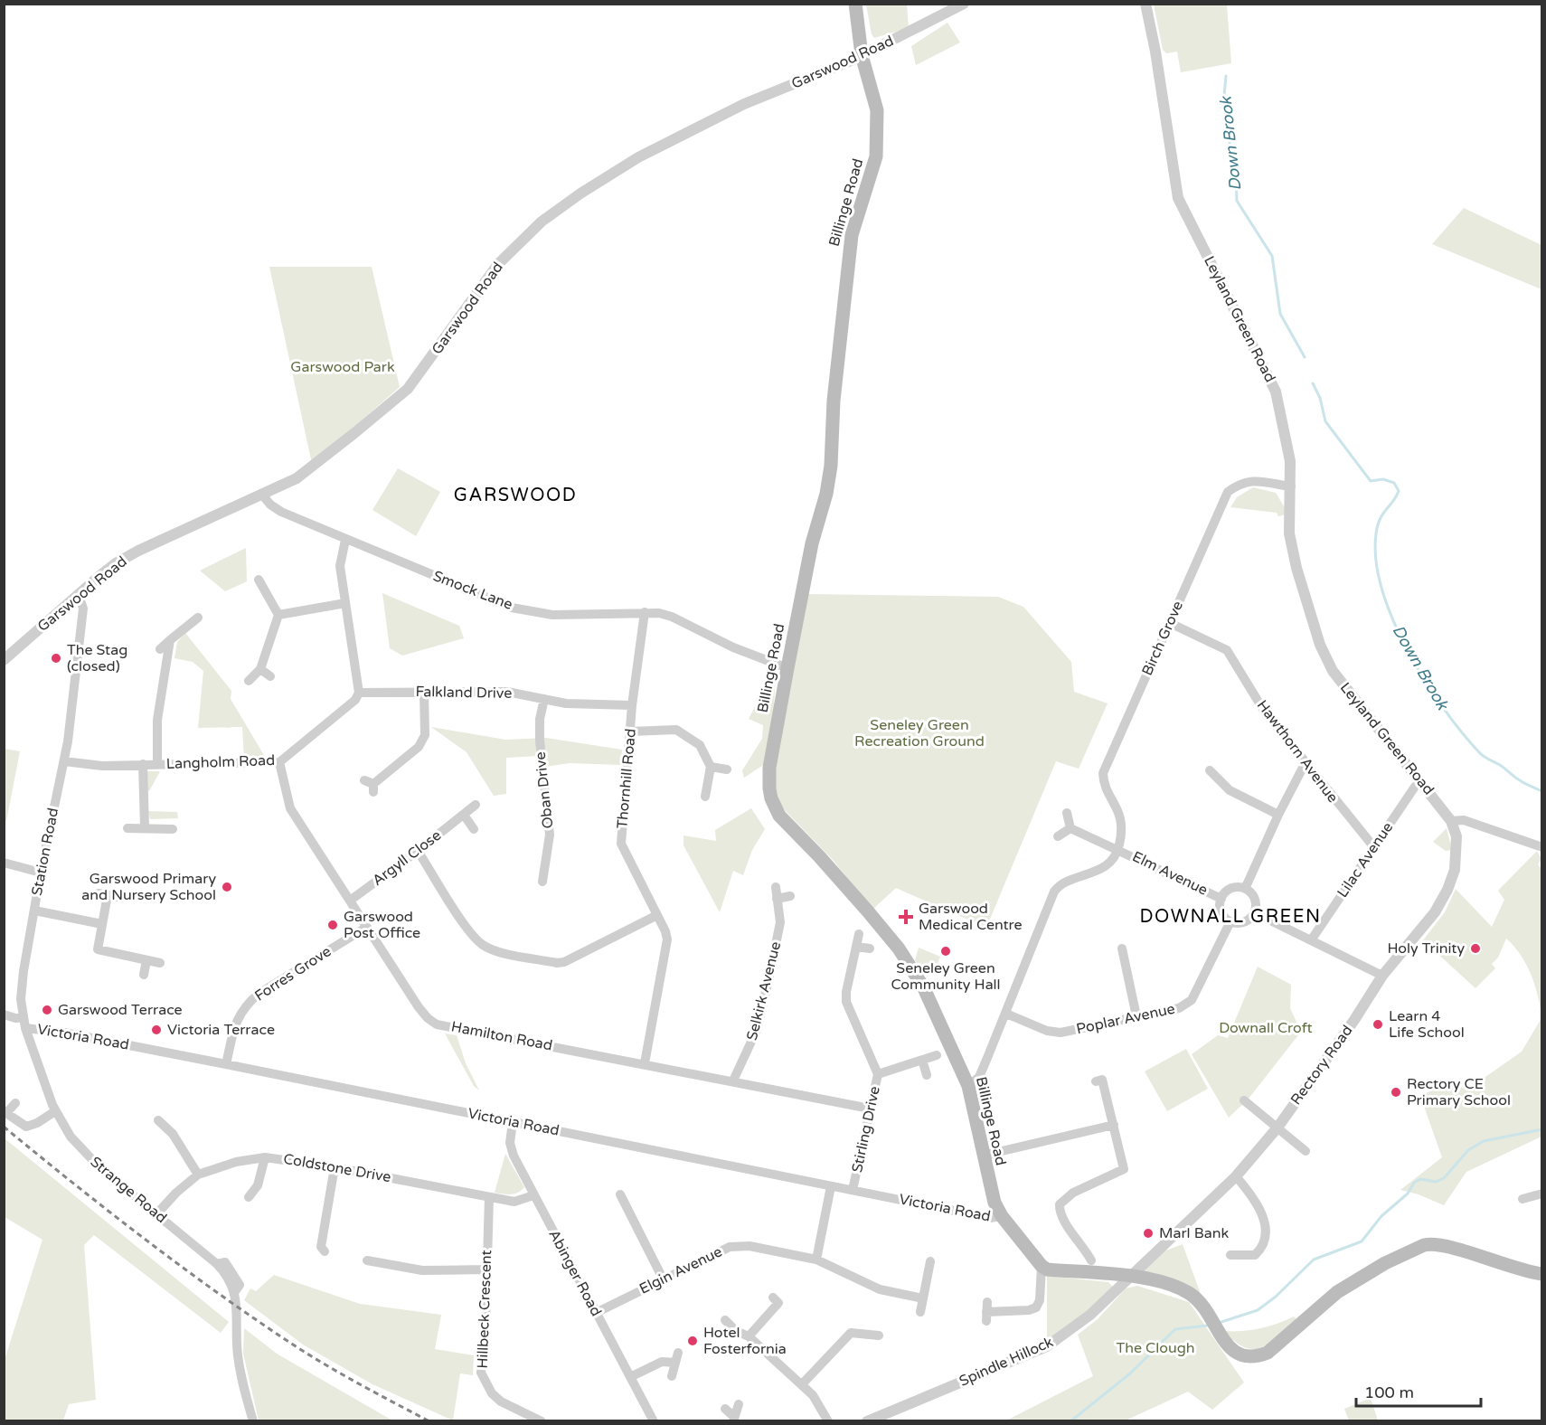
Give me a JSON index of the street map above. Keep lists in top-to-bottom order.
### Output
{
  "streets": {
    "main road": ["Billinge Road"],
    "street": [
      "Garswood Road",
      "Leyland Green Road",
      "Smock Lane",
      "Birch Grove",
      "Falkland Drive",
      "Hawthorn Avenue",
      "Langholm Road",
      "Thornhill Road",
      "Oban Drive",
      "Station Road",
      "Argyll Close",
      "Lilac Avenue",
      "Elm Avenue",
      "Forres Grove",
      "Selkirk Avenue",
      "Poplar Avenue",
      "Hamilton Road",
      "Victoria Road",
      "Rectory Road",
      "Stirling Drive",
      "Coldstone Drive",
      "Strange Road",
      "Elgin Avenue",
      "Abinger Road",
      "Hillbeck Crescent",
      "Spindle Hillock"
    ]
  },
  "crossings": [
    ["Garswood Road", "Billinge Road"],
    ["Garswood Road", "Smock Lane"],
    ["Garswood Road", "Station Road"],
    ["Billinge Road", "Smock Lane"],
    ["Billinge Road", "Victoria Road"],
    ["Leyland Green Road", "Birch Grove"],
    ["Leyland Green Road", "Lilac Avenue"],
    ["Leyland Green Road", "Rectory Road"],
    ["Smock Lane", "Thornhill Road"],
    ["Birch Grove", "Hawthorn Avenue"],
    ["Birch Grove", "Elm Avenue"],
    ["Falkland Drive", "Langholm Road"],
    ["Falkland Drive", "Thornhill Road"],
    ["Falkland Drive", "Oban Drive"],
    ["Hawthorn Avenue", "Lilac Avenue"],
    ["Langholm Road", "Station Road"],
    ["Langholm Road", "Hamilton Road"],
    ["Thornhill Road", "Hamilton Road"],
    ["Station Road", "Victoria Road"],
    ["Station Road", "Strange Road"],
    ["Argyll Close", "Hamilton Road"],
    ["Elm Avenue", "Poplar Avenue"],
    ["Forres Grove", "Hamilton Road"],
    ["Forres Grove", "Victoria Road"],
    ["Selkirk Avenue", "Hamilton Road"],
    ["Hamilton Road", "Stirling Drive"],
    ["Victoria Road", "Stirling Drive"],
    ["Victoria Road", "Abinger Road"],
    ["Rectory Road", "Spindle Hillock"],
    ["Coldstone Drive", "Strange Road"],
    ["Coldstone Drive", "Abinger Road"],
    ["Coldstone Drive", "Hillbeck Crescent"],
    ["Elgin Avenue", "Abinger Road"]
  ],
  "districts": ["GARSWOOD", "DOWNALL GREEN"],
  "water": ["Down Brook"],
  "parks": [
    "Garswood Park",
    "Seneley Green Recreation Ground",
    "Downall Croft",
    "The Clough"
  ],
  "places": {
    "other": [
      "The Stag (closed)",
      "Garswood Primary and Nursery School",
      "Garswood Post Office",
      "Holy Trinity",
      "Seneley Green Community Hall",
      "Garswood Terrace",
      "Learn 4 Life School",
      "Victoria Terrace",
      "Rectory CE Primary School",
      "Marl Bank",
      "Hotel Fosterfornia"
    ],
    "health": ["Garswood Medical Centre"]
  },
  "scale_bar": "100 m"
}
